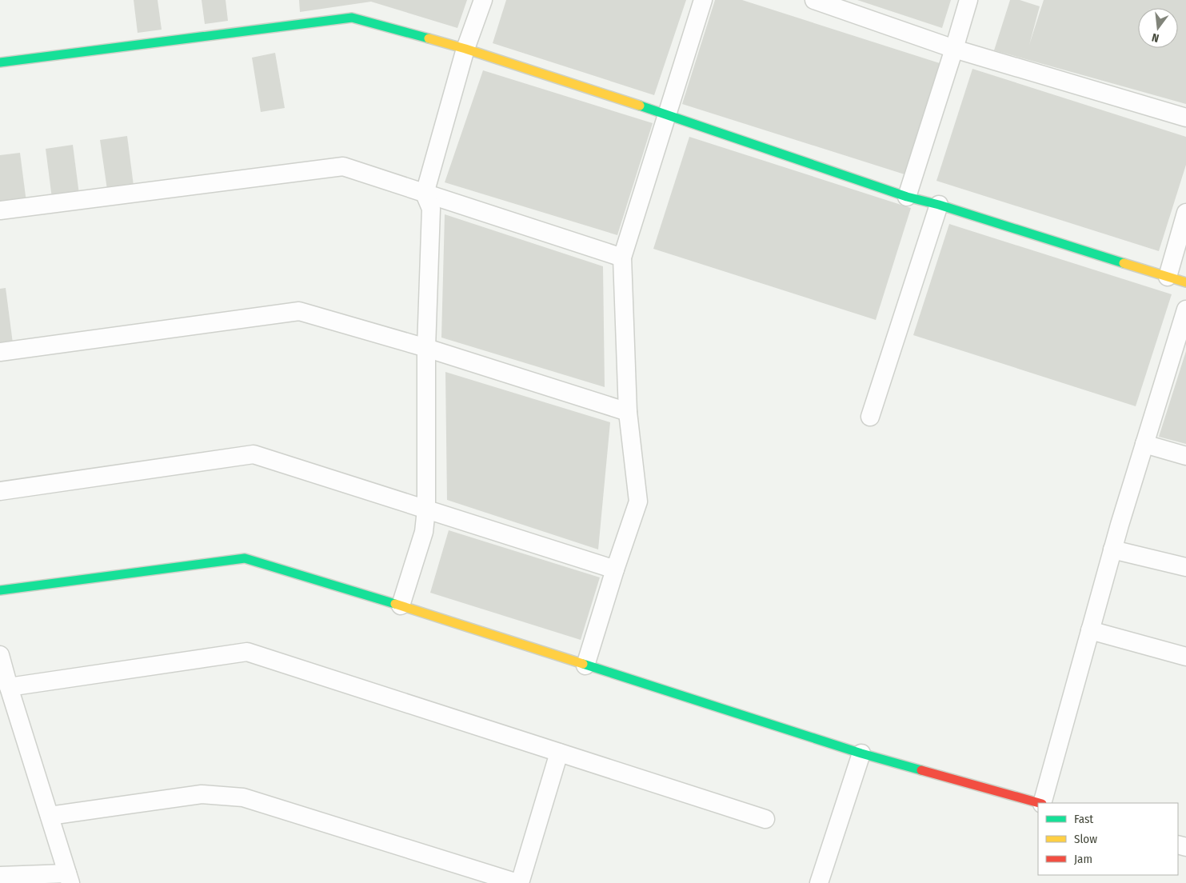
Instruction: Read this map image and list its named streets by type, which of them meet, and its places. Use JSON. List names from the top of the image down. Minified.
{"legend":["Fast","Slow","Jam"],"north":"bottom"}
